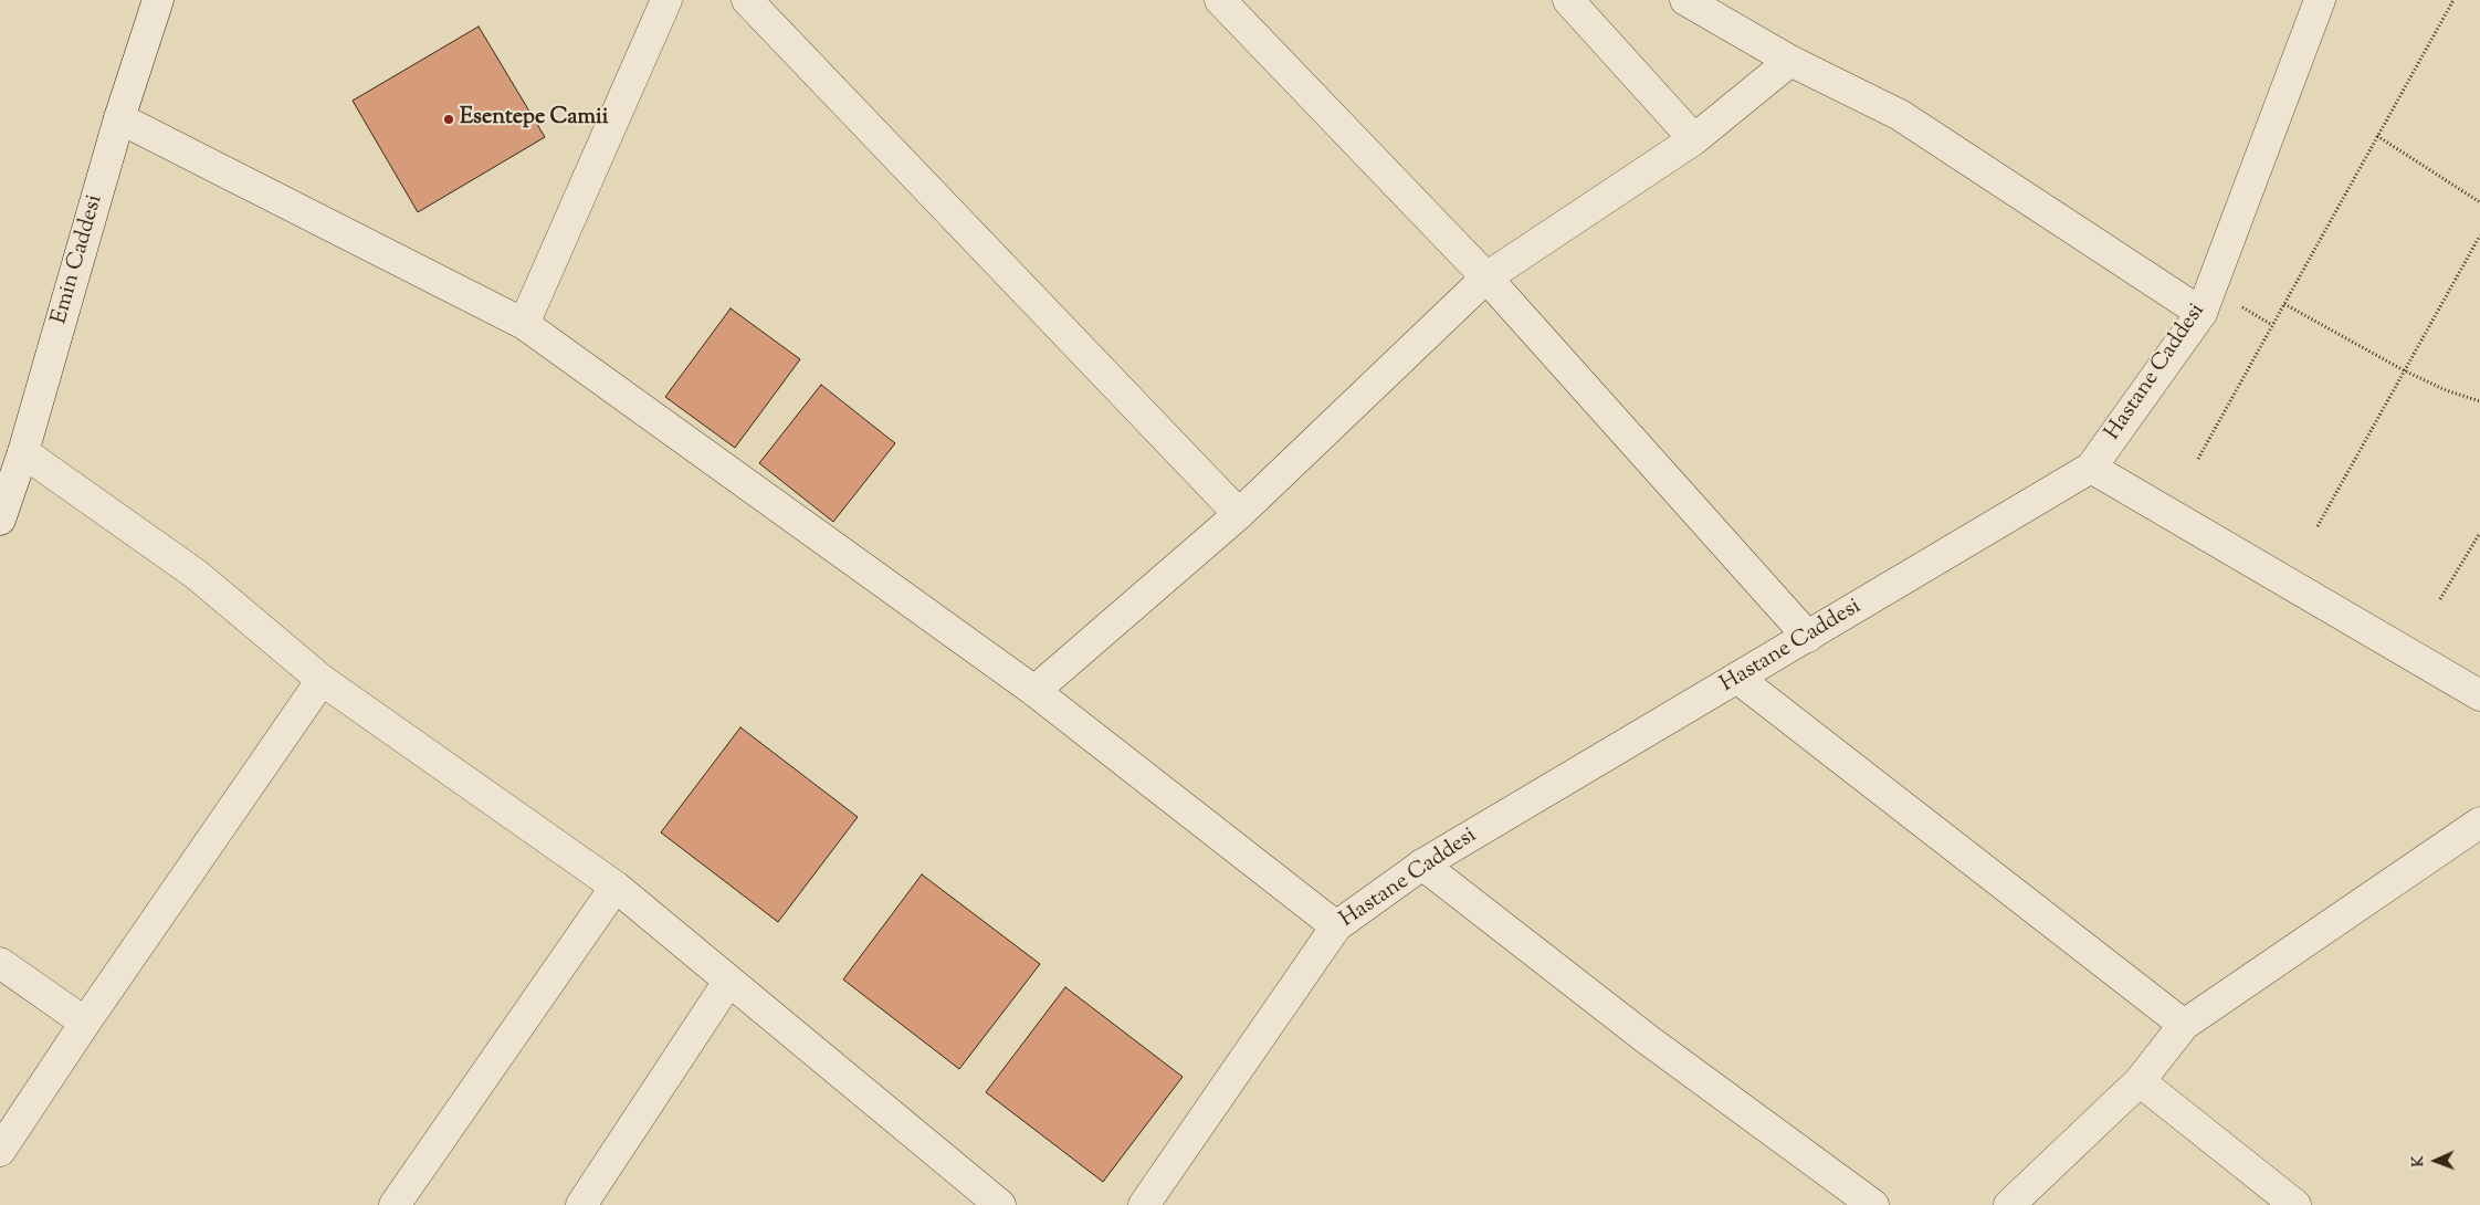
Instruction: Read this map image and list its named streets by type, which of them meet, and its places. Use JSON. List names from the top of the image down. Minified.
{"streets":{"street":["Emin Caddesi","Hastane Caddesi"]},"places":["Esentepe Camii"],"north":"left"}
